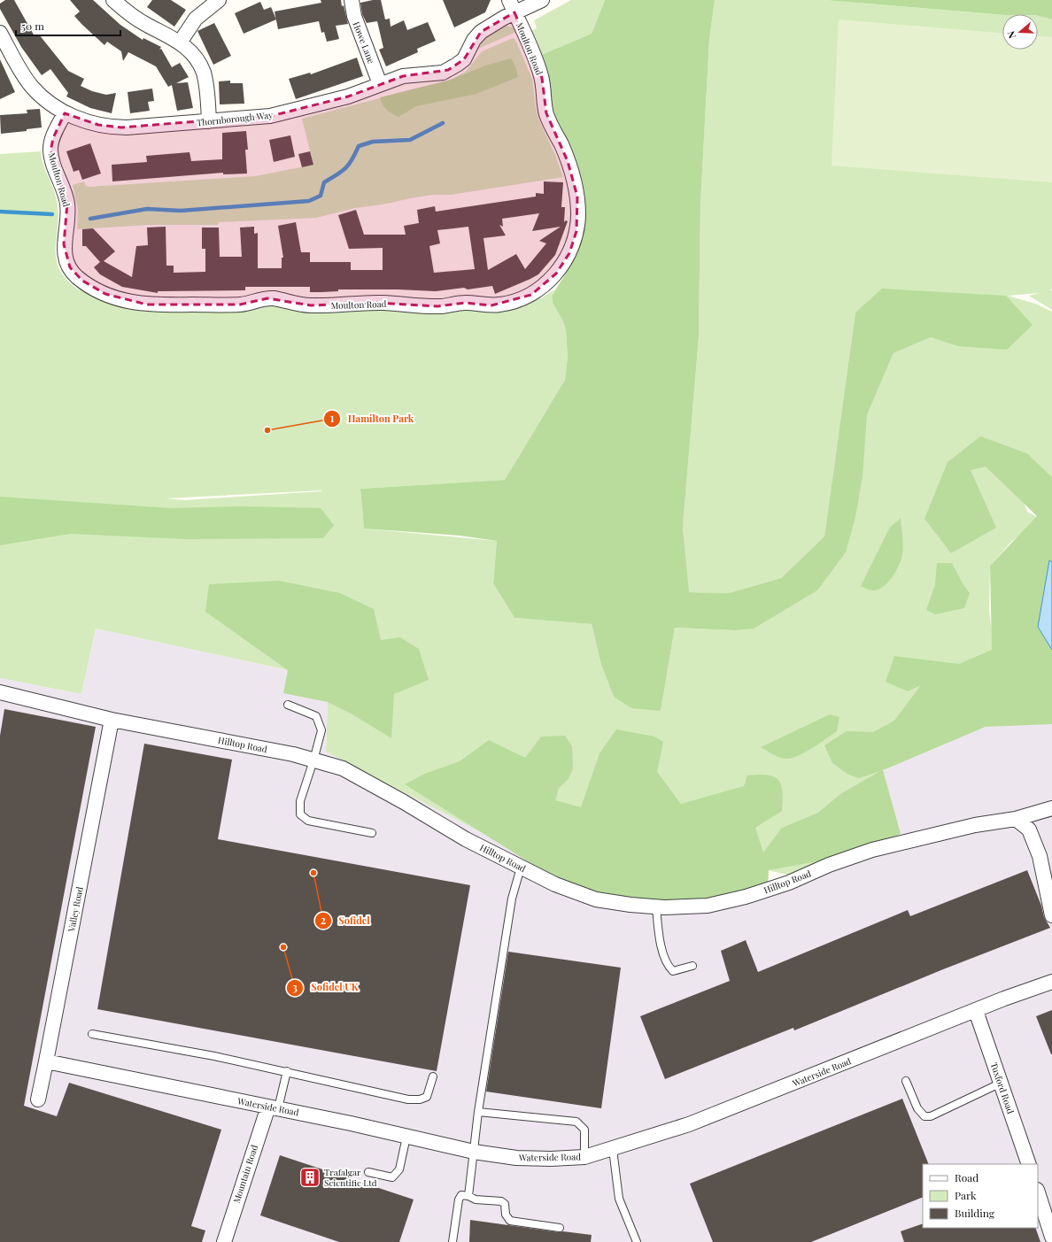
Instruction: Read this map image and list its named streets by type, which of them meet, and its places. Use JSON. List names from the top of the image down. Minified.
{"streets":{"street":["Howe Lane","Moulton Road","Thornborough Way","Hilltop Road","Valley Road","Waterside Road","Tuxford Road","Mountain Road"]},"crossings":[["Howe Lane","Thornborough Way"],["Moulton Road","Thornborough Way"],["Hilltop Road","Valley Road"],["Valley Road","Waterside Road"],["Waterside Road","Tuxford Road"],["Waterside Road","Mountain Road"]],"places":{"other":["Hamilton Park","Sofidel","Sofidel UK"],"building":["Trafalgar Scientific Ltd"]},"legend":["Road","Park","Building"],"scale_bar":"50 m","north":"left"}
